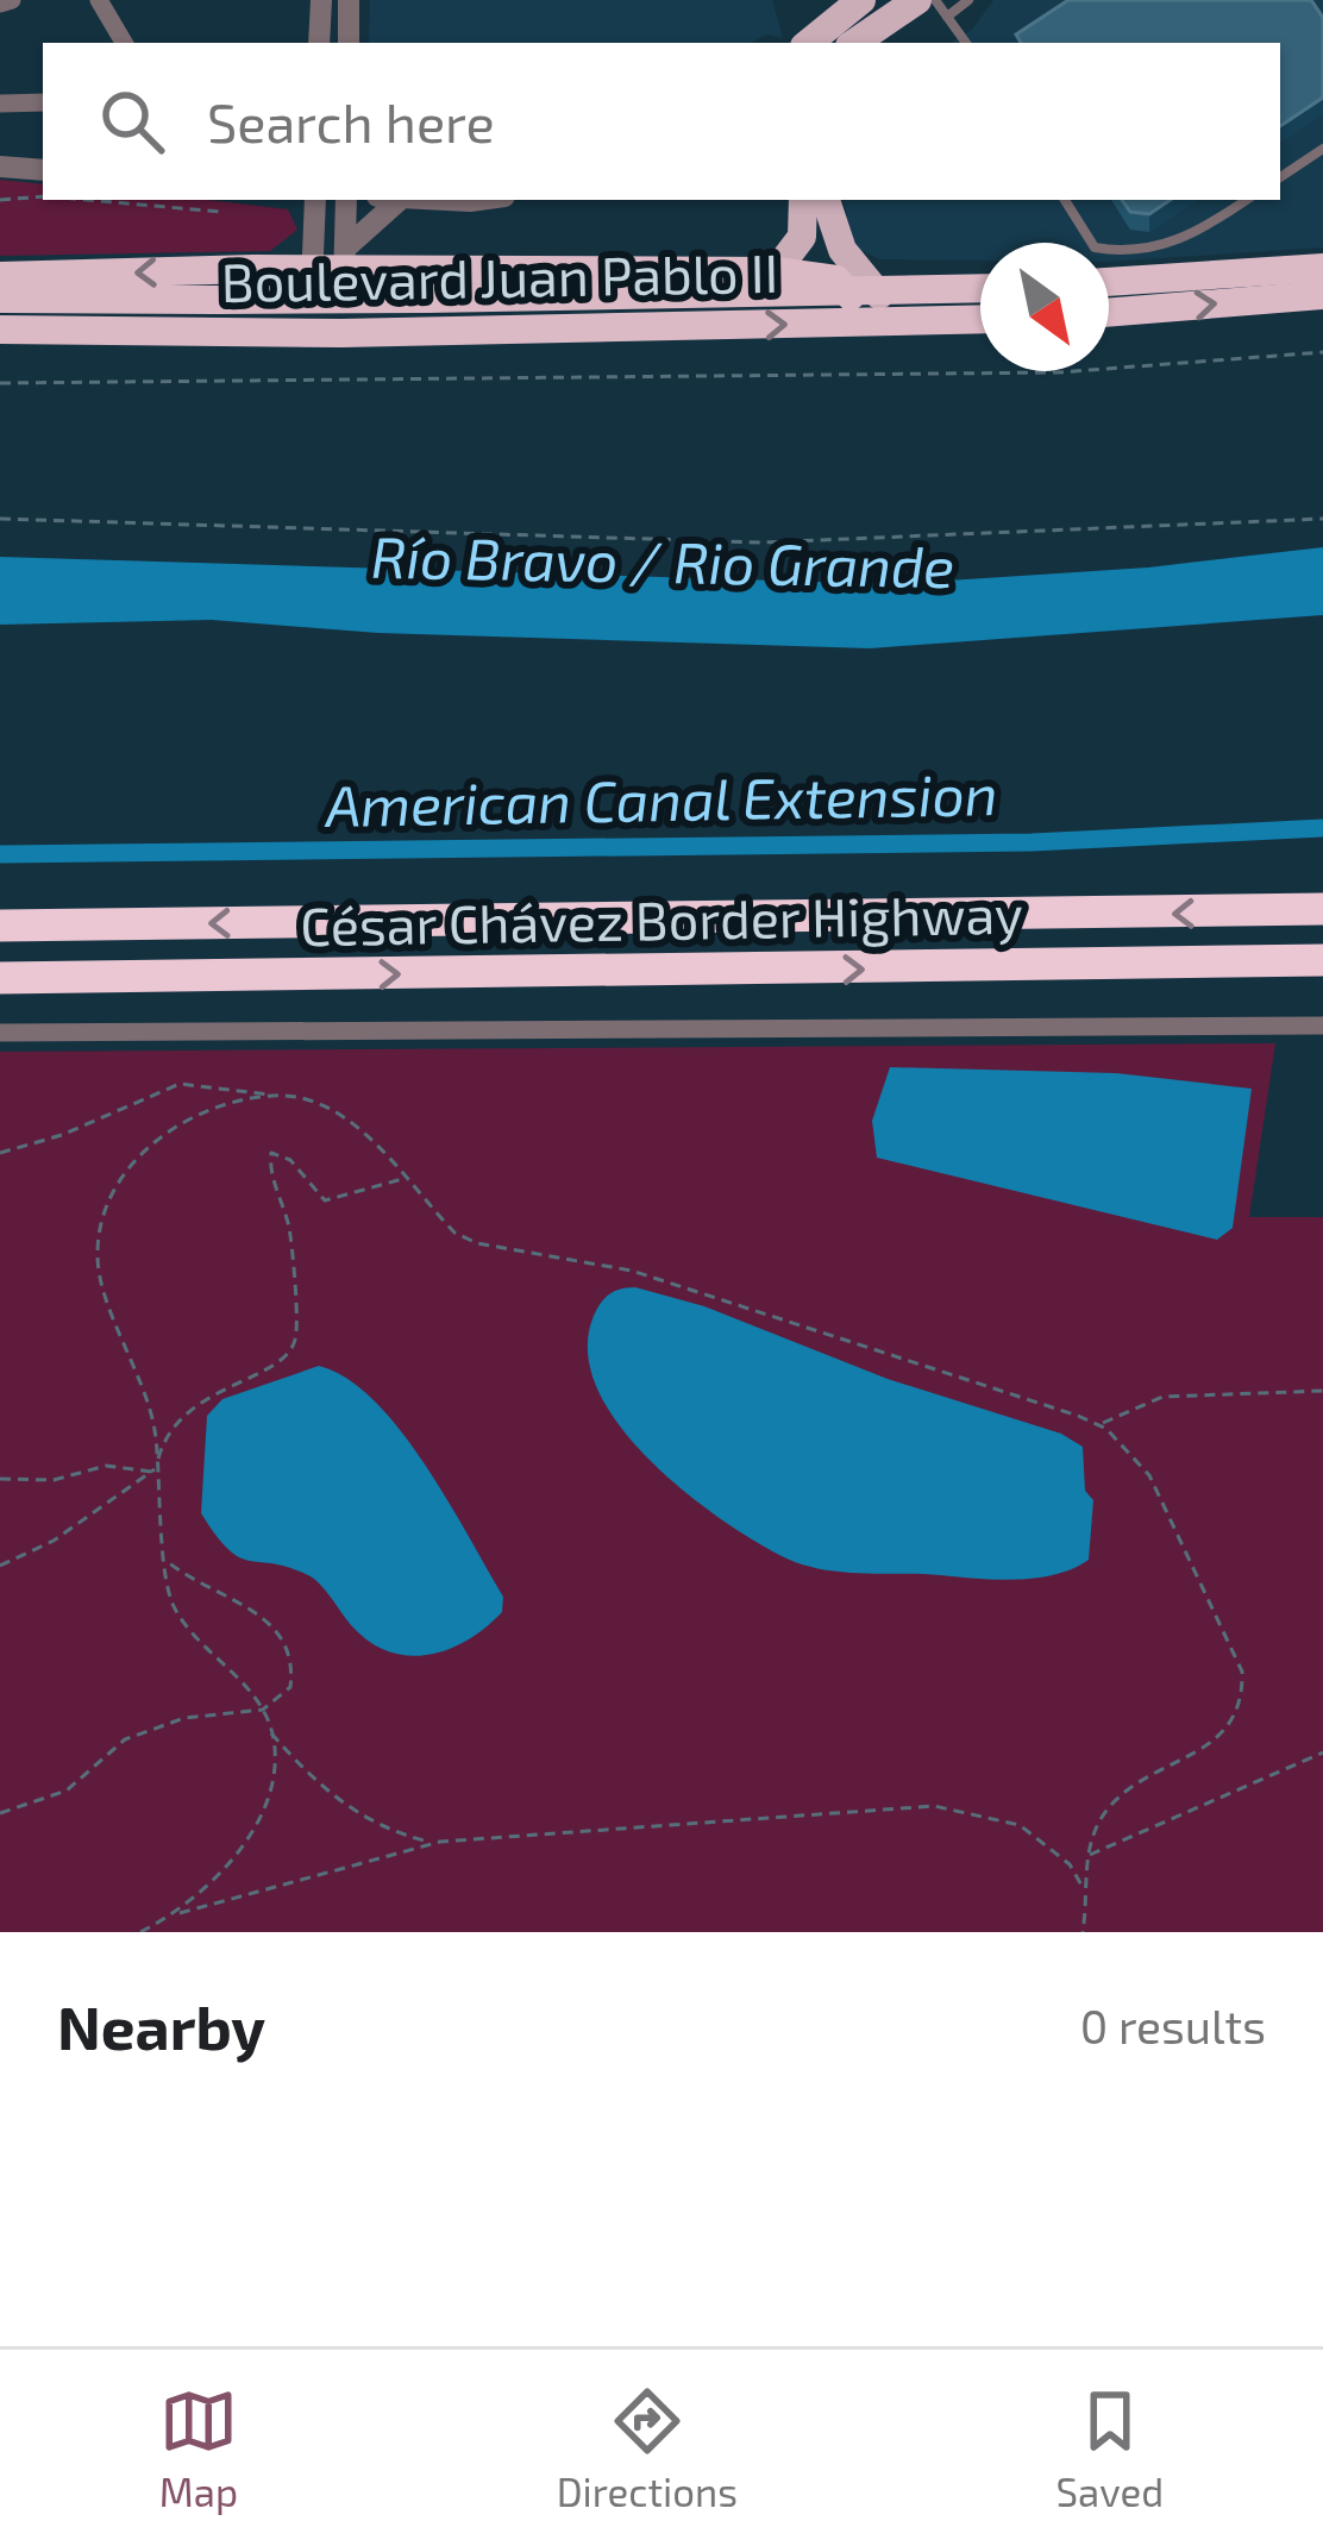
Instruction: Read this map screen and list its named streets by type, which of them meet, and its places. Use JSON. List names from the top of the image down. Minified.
{"streets":{"highway":["Boulevard Juan Pablo II","César Chávez Border Highway"]},"water":["Río Bravo / Rio Grande","American Canal Extension"],"north":"bottom right","page":{"search":"Search here","heading":["Nearby","0 results"],"nav":["Map","Directions","Saved"]}}
